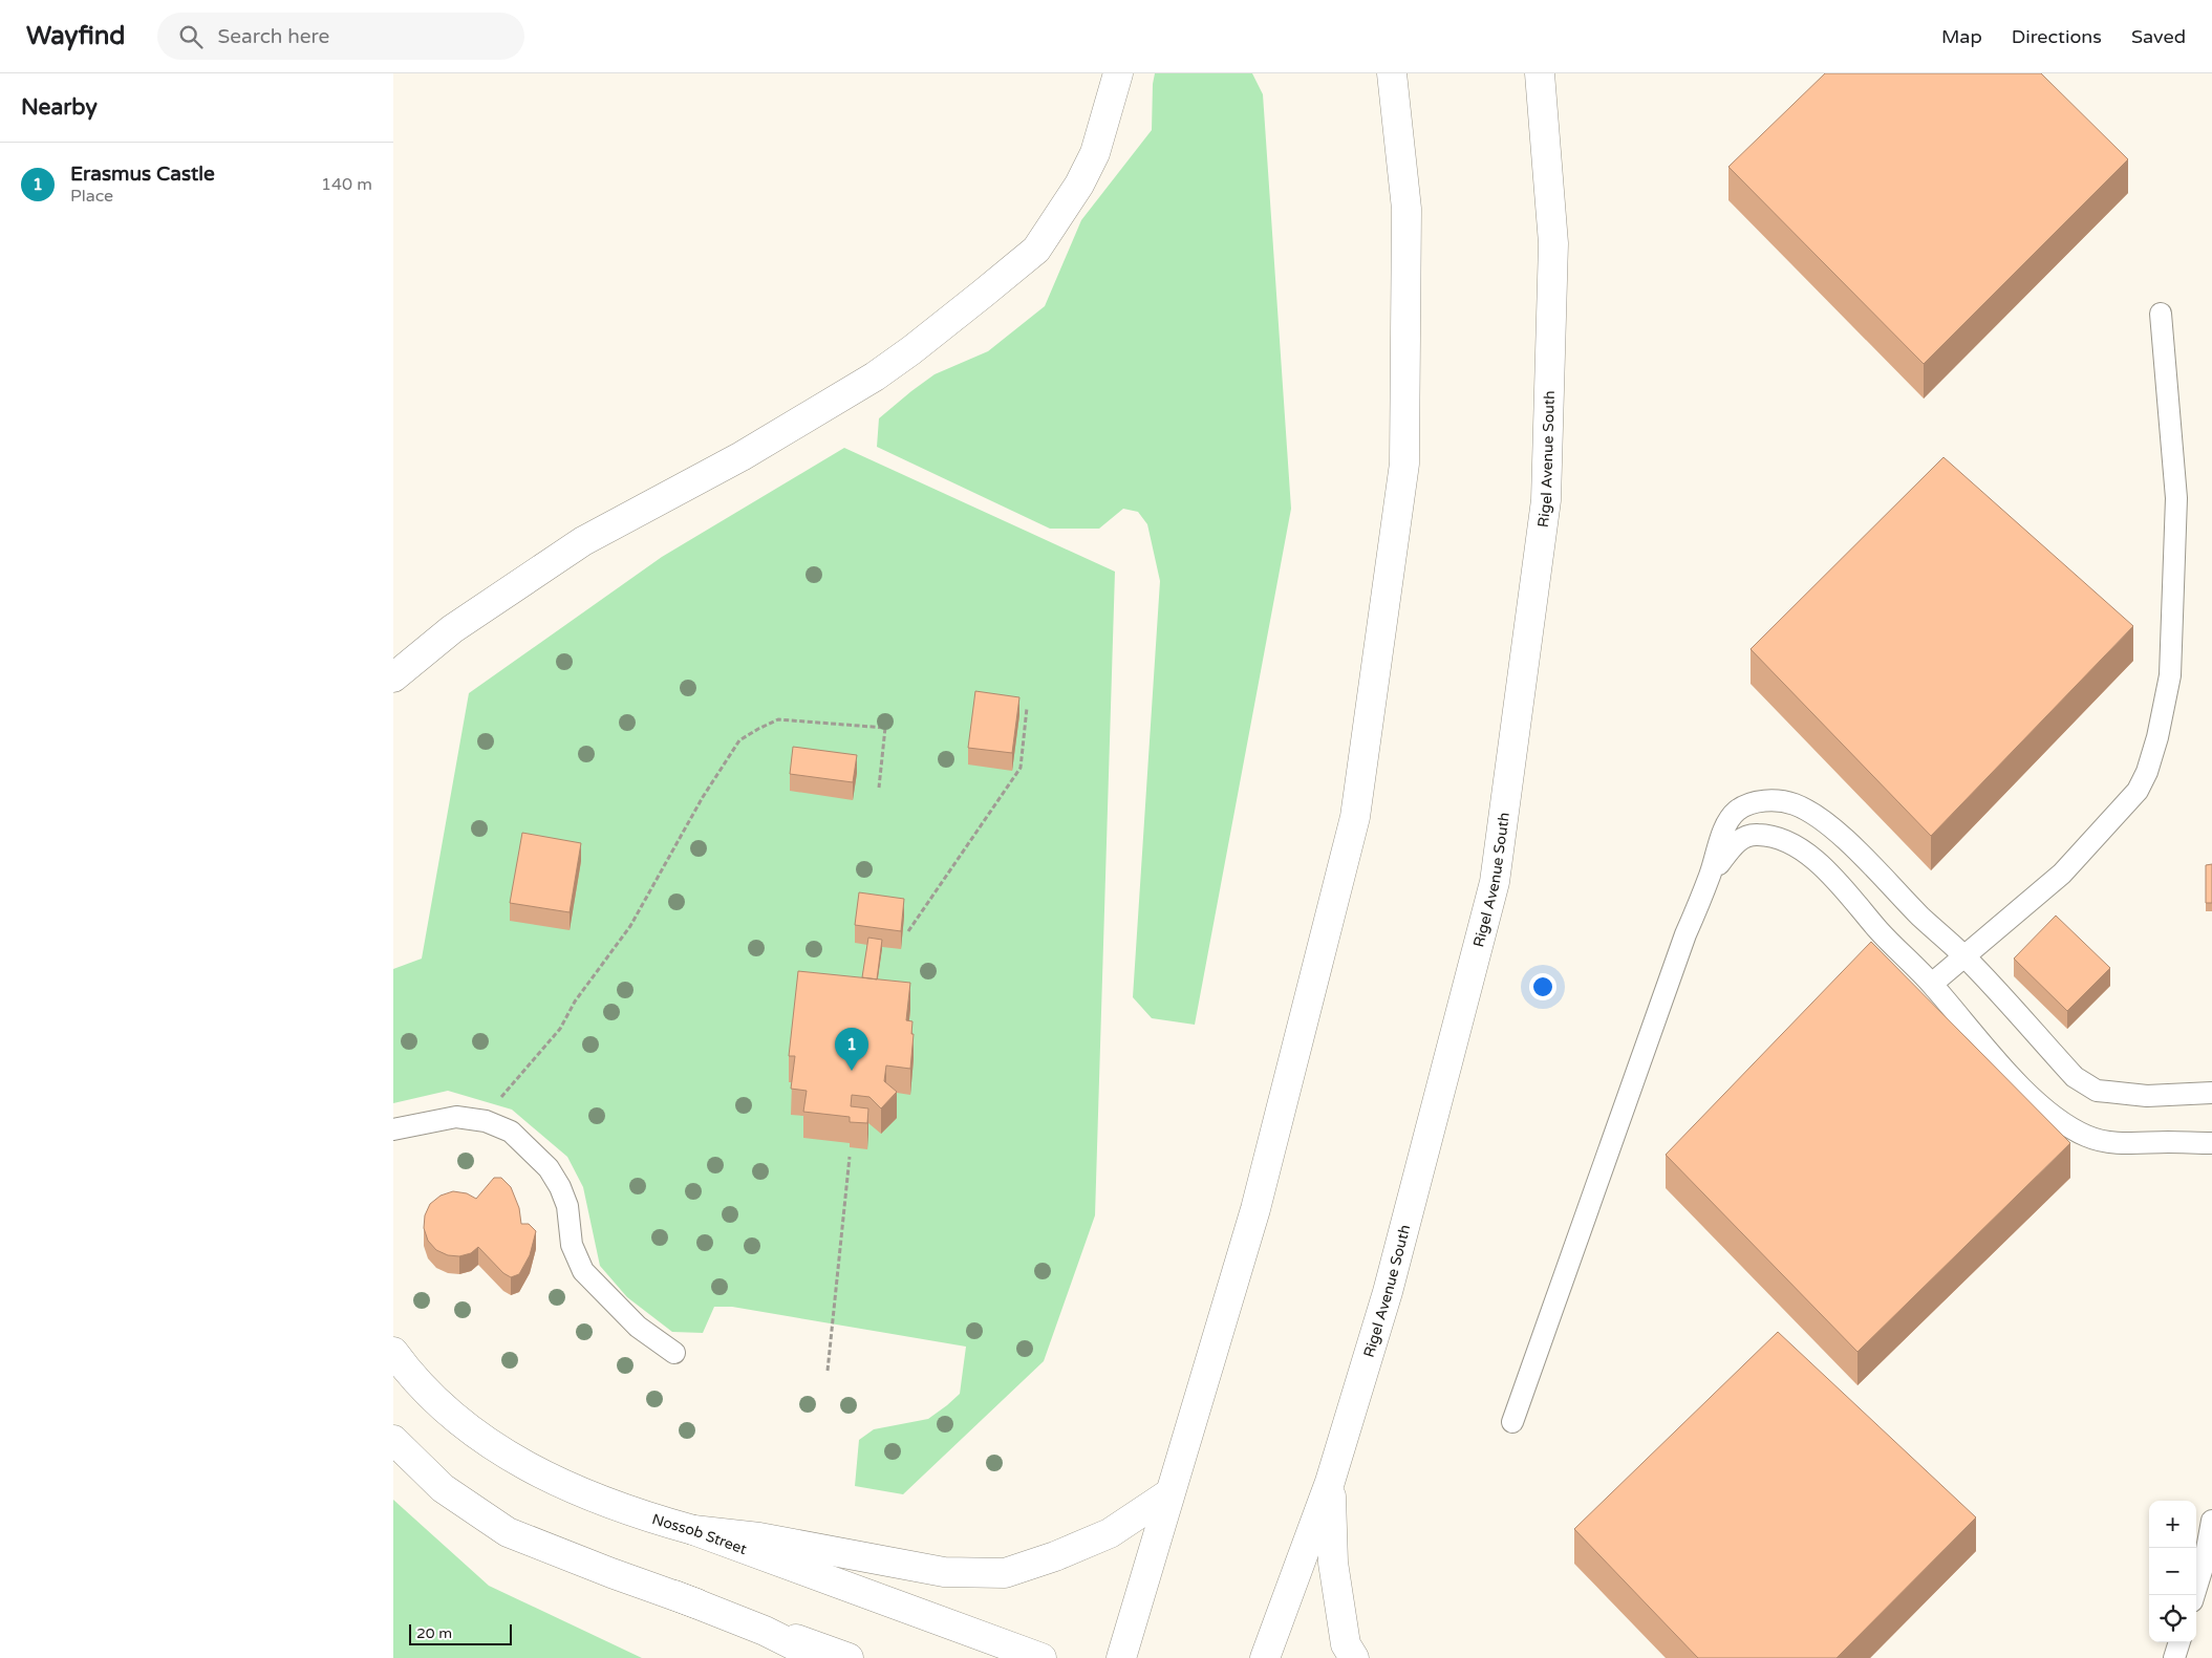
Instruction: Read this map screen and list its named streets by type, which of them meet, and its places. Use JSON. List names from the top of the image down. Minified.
{"streets":{"main road":["Rigel Avenue South","Nossob Street"]},"scale_bar":"20 m","page":{"header":"Wayfind","search":"Search here","nav":["Map","Directions","Saved"],"heading":"Nearby","list":[{"mark":"1","name":"Erasmus Castle","note":"Place","value":"140 m"}],"pins":"1","map_buttons":["+","−"],"scale":"20 m"}}
